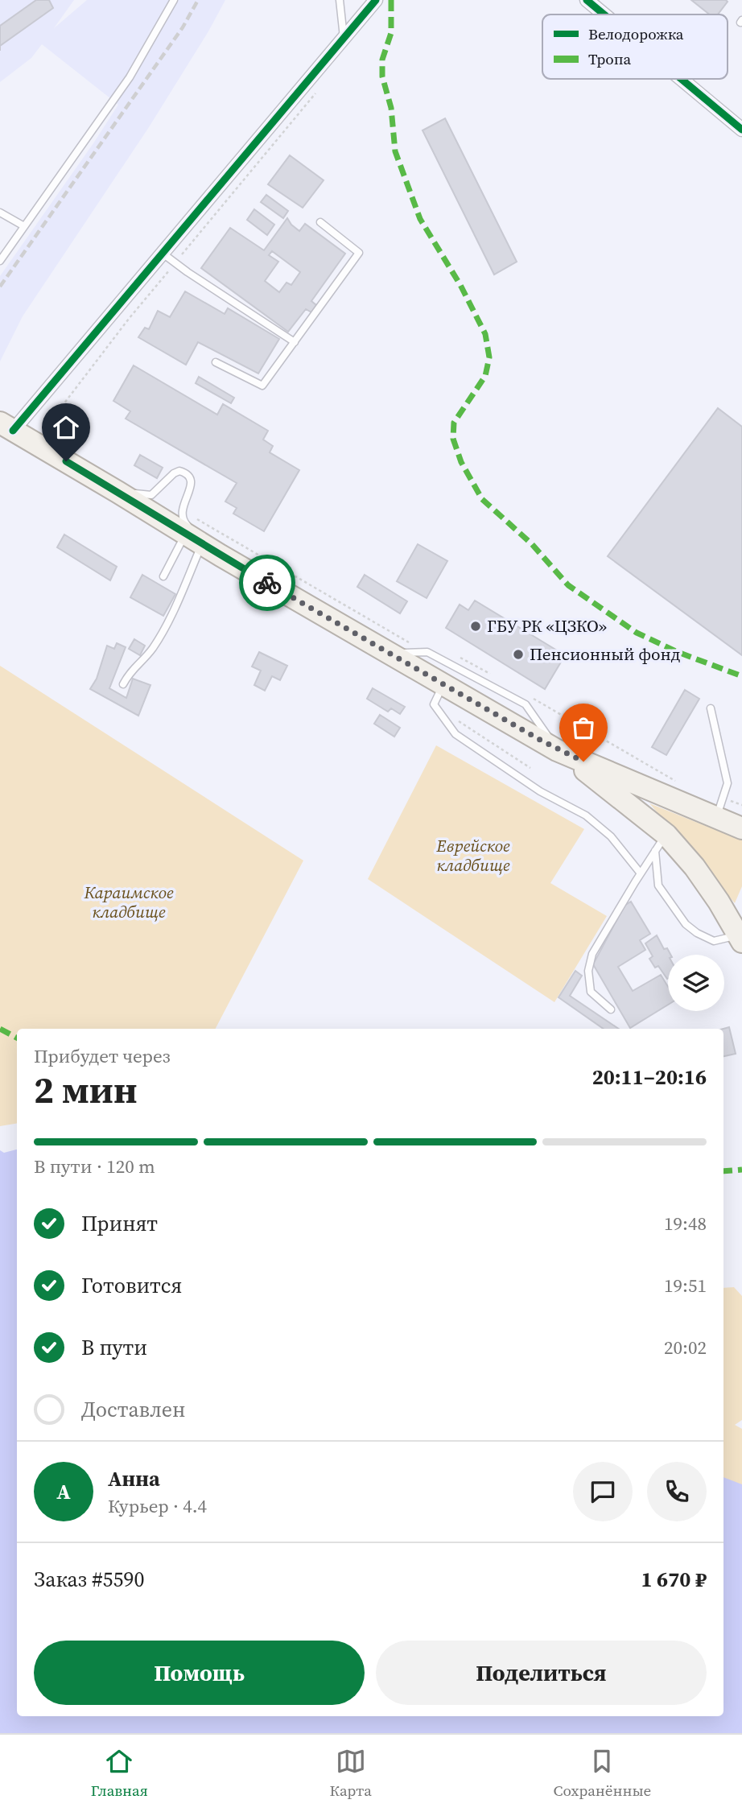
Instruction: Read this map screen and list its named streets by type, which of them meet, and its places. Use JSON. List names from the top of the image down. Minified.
{"parks":["Еврейское кладбище","Караимское кладбище"],"places":["ГБУ РК «ЦЗКО»","Пенсионный фонд"],"legend":["Велодорожка","Тропа"],"page":{"heading":["2 мин","Прибудет через","20:11–20:16"],"panel":["Анна","Курьер · 4.4","Заказ #5590","1 670 ₽"],"bar":"В пути · 120 m","list":[["Принят","19:48"],["Готовится","19:51"],["В пути","20:02"],"Доставлен"],"round":"А","buttons":["Помощь","Поделиться"],"tabs":["Главная","Карта","Сохранённые"]}}
